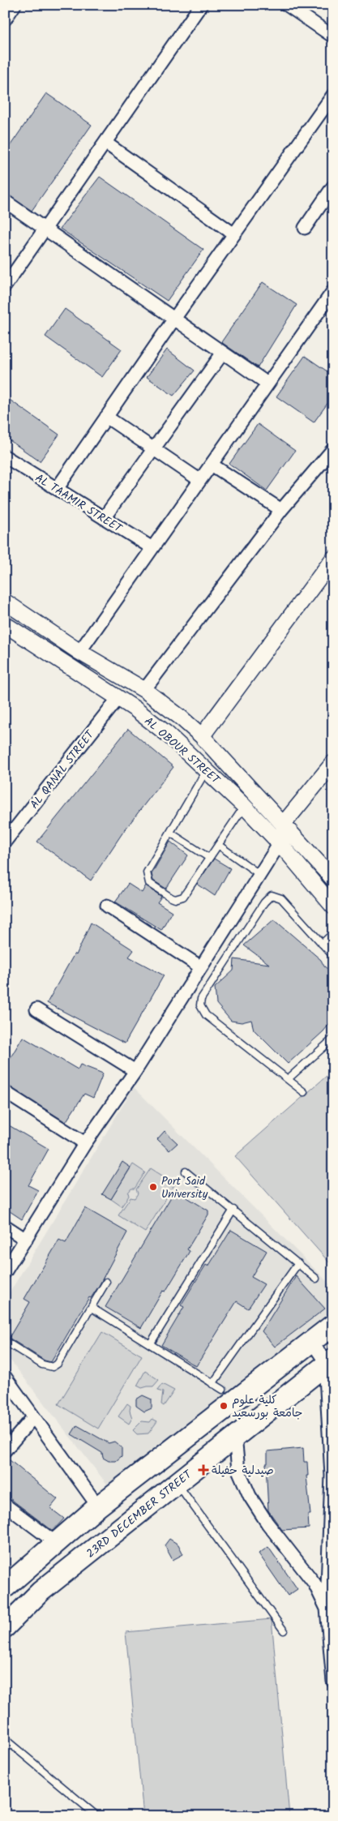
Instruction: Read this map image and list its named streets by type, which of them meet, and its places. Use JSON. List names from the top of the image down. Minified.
{"streets":{"main road":["23RD DECEMBER STREET"],"street":["AL TAAMIR STREET","AL OBOUR STREET","AL QANAL STREET"]},"crossings":[["AL OBOUR STREET","AL QANAL STREET"]],"places":{"other":["Port Said University","كلية علوم جامعة بورسعيد"],"health":["صيدلية حفيلة"]}}
